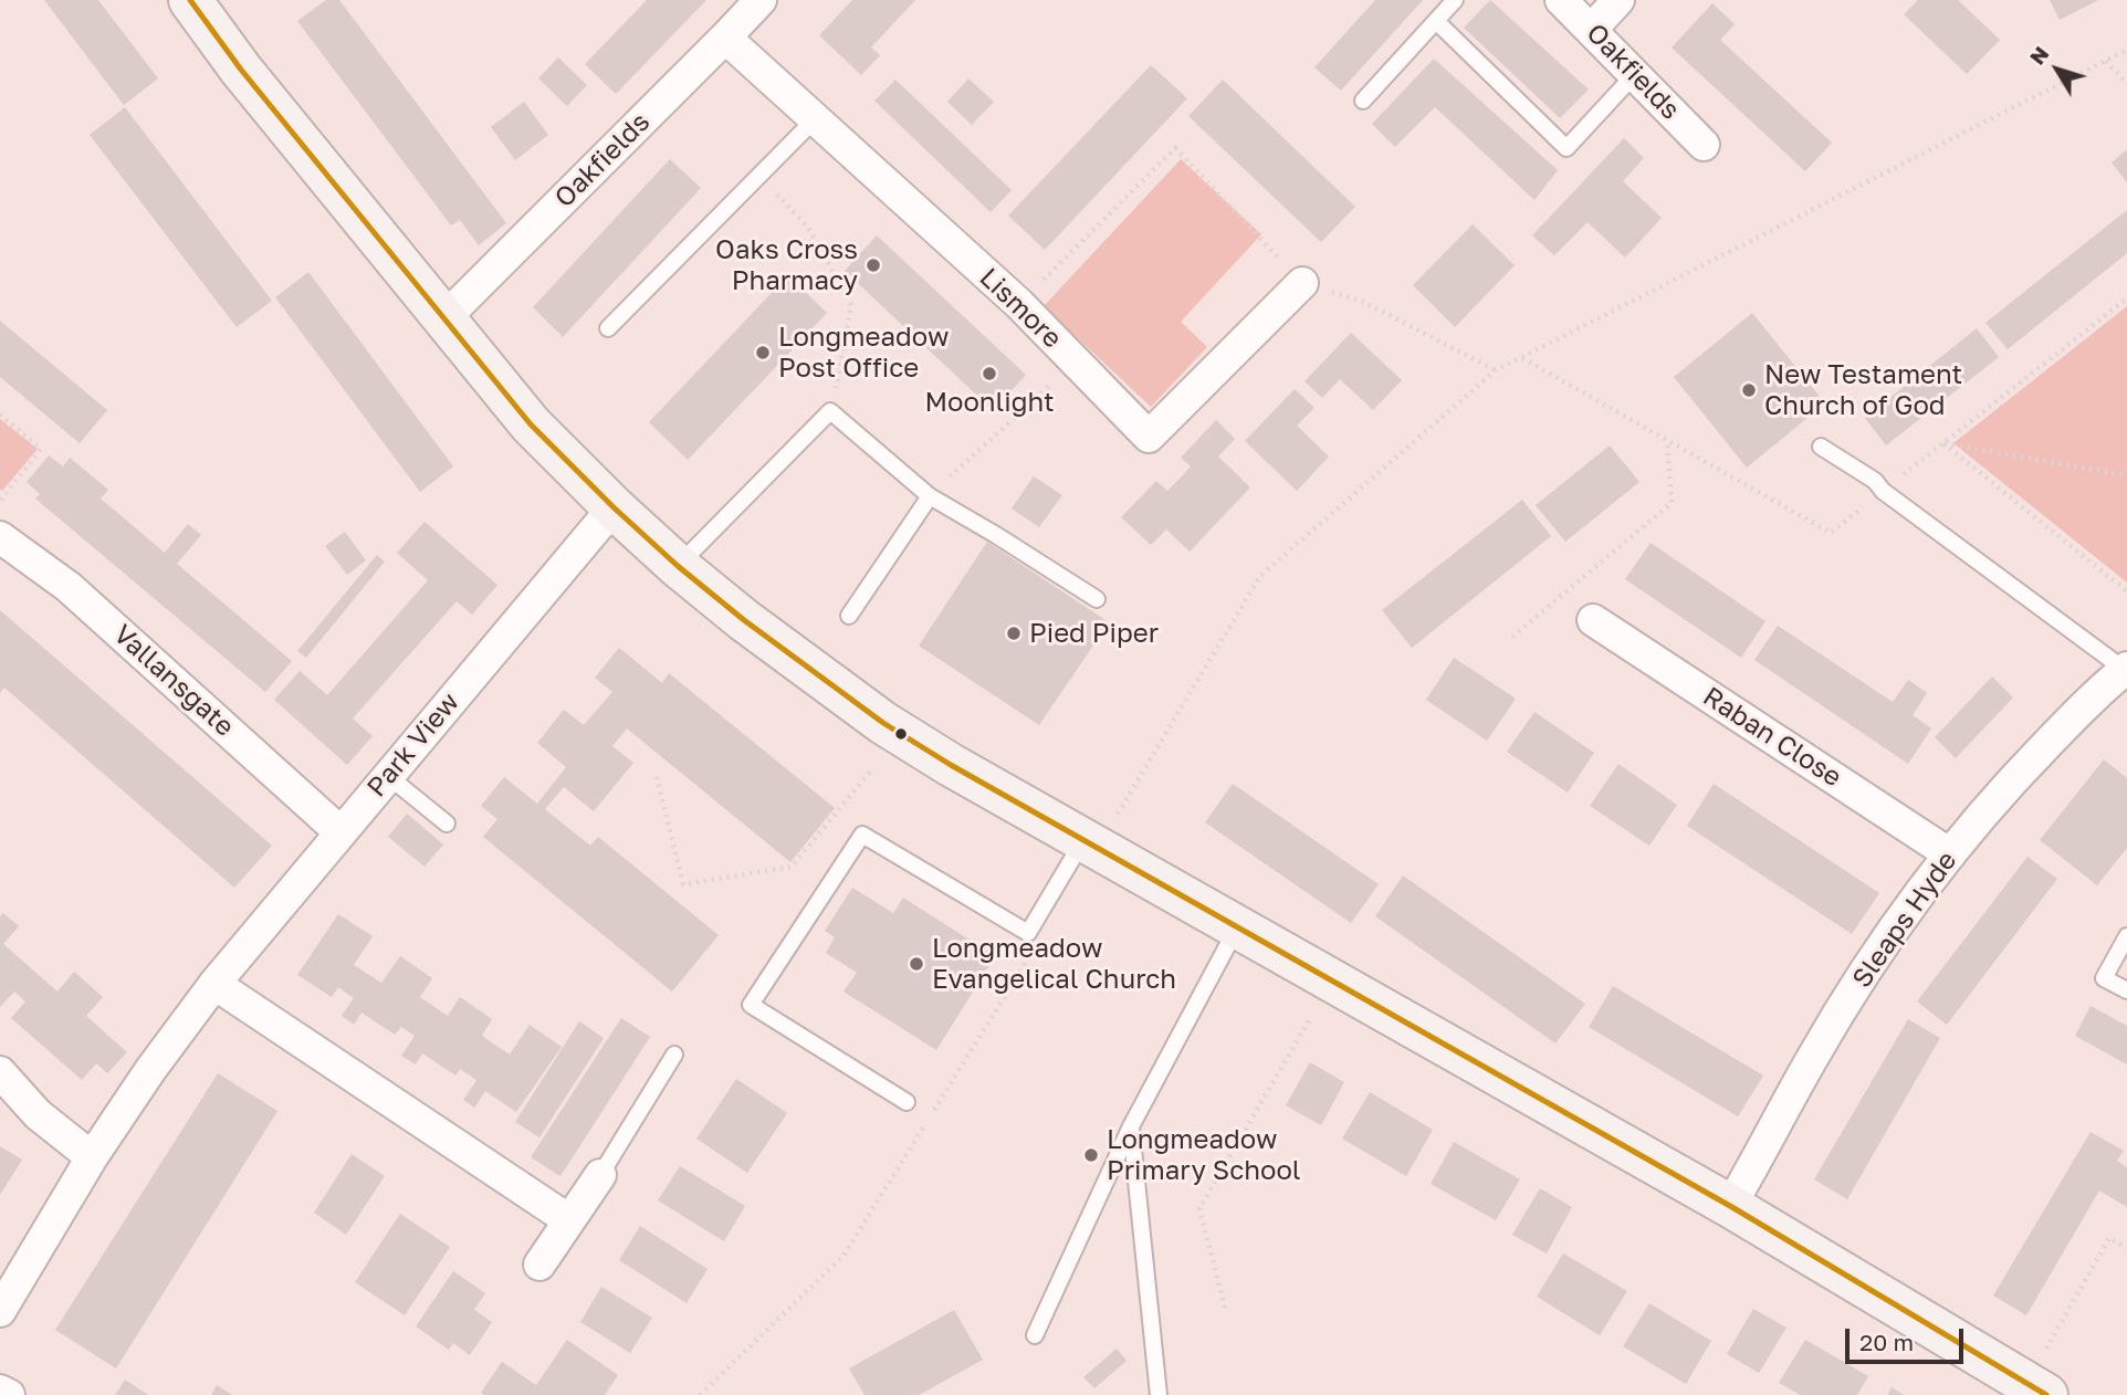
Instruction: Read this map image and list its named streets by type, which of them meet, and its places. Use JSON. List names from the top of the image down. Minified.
{"streets":{"street":["Oakfields","Lismore","Vallansgate","Raban Close","Park View","Sleaps Hyde"]},"crossings":[["Oakfields","Lismore"],["Vallansgate","Park View"],["Raban Close","Sleaps Hyde"]],"places":["Oaks Cross Pharmacy","Longmeadow Post Office","Moonlight","New Testament Church of God","Pied Piper","Longmeadow Evangelical Church","Longmeadow Primary School"],"scale_bar":"20 m","north":"top left"}
